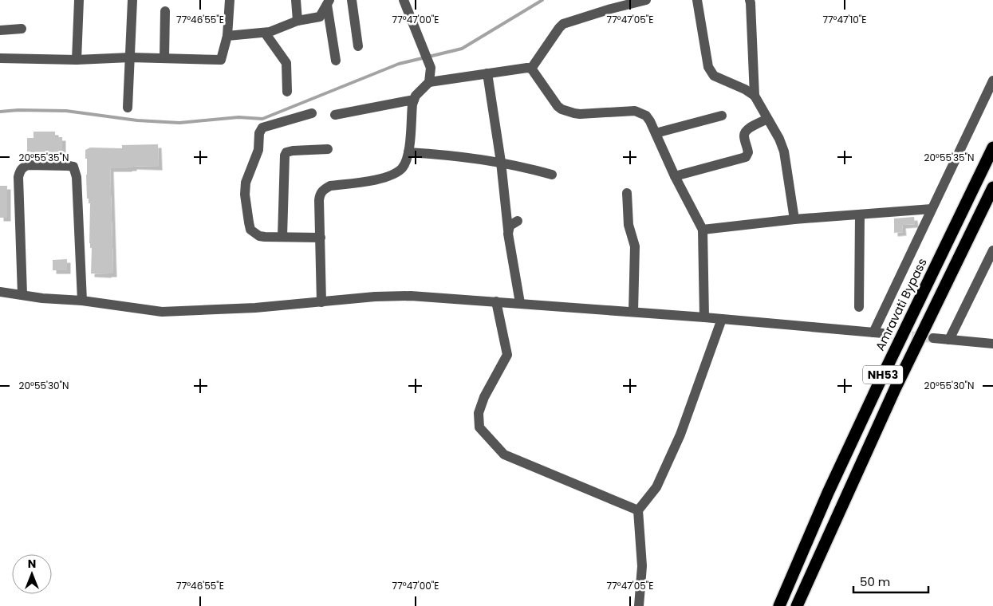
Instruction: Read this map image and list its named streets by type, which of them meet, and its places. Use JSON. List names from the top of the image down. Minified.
{"streets":{"highway":["Amravati Bypass","NH53"]},"scale_bar":"50 m","north":"top","coordinates":["77°46'55\"E","77°47'00\"E","77°47'05\"E","77°47'10\"E","20°55'35\"N","20°55'30\"N"]}
